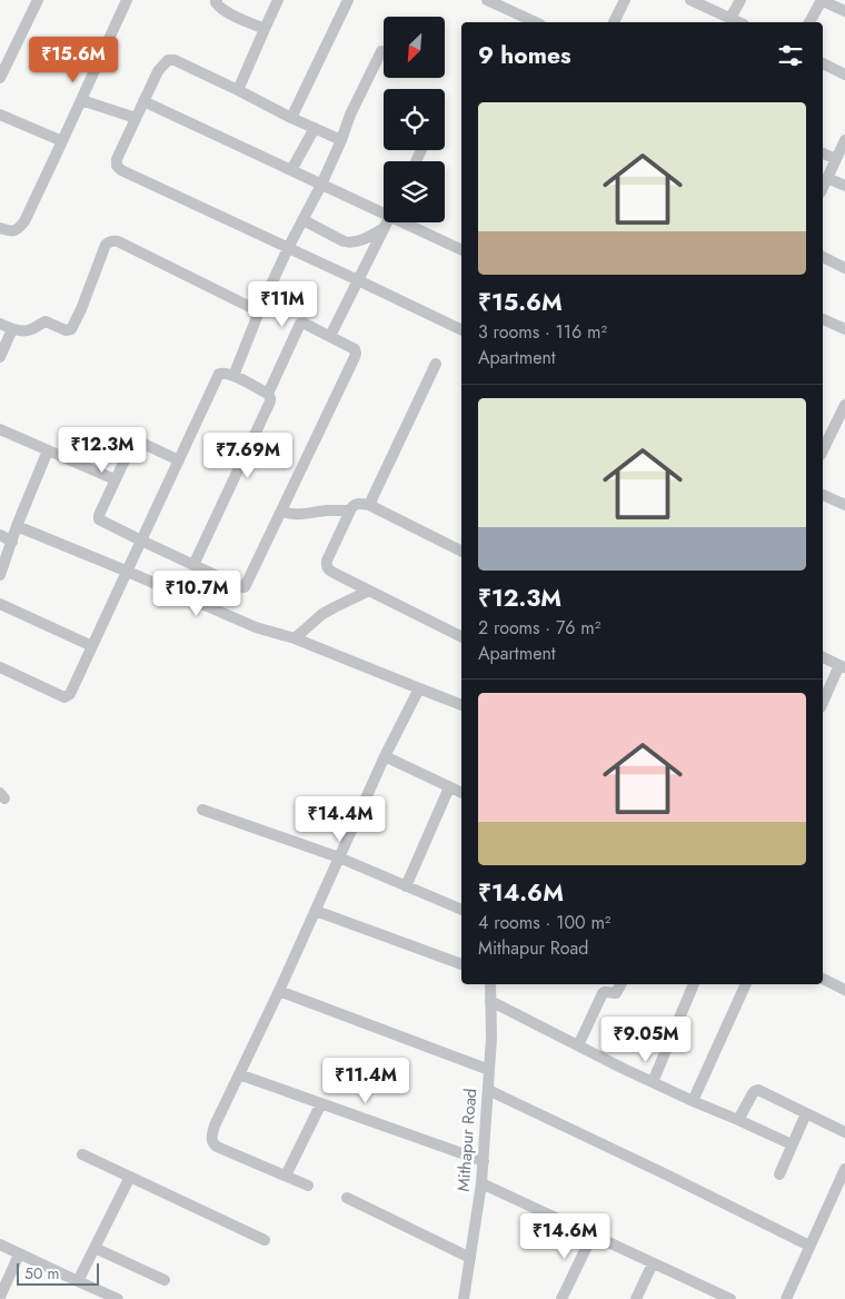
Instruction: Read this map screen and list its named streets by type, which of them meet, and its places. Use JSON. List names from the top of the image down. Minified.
{"streets":{"street":["Mithapur Road"]},"scale_bar":"50 m","north":"bottom left","page":{"heading":"9 homes","price":["₹15.6M","₹11M","₹12.3M","₹7.69M","₹10.7M","₹14.4M","₹9.05M","₹11.4M","₹14.6M"],"list":[{"name":"₹15.6M","note":"3 rooms · 116 m² · Apartment"},{"name":"₹12.3M","note":"2 rooms · 76 m² · Apartment"},{"name":"₹14.6M","note":"4 rooms · 100 m² · Mithapur Road"}],"scale":"50 m"}}
